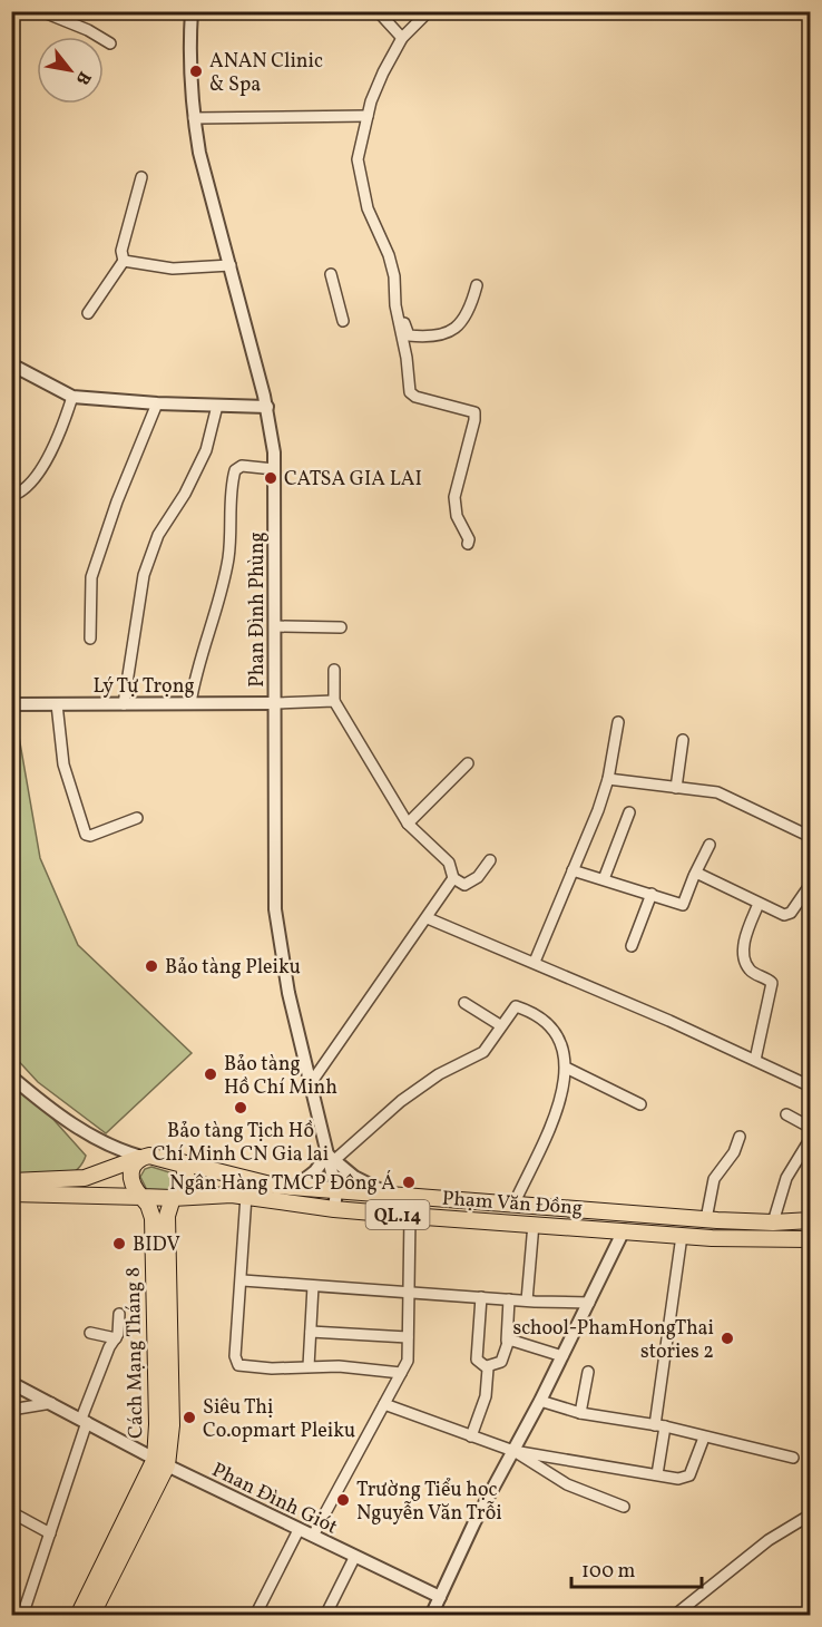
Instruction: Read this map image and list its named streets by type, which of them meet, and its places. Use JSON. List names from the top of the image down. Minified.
{"streets":{"main road":["Phạm Văn Đồng","QL.14","Cách Mạng Tháng 8"],"street":["Phan Đình Phùng","Lý Tự Trọng","Phan Đình Giót"]},"crossings":[["Phan Đình Phùng","Lý Tự Trọng"],["Phan Đình Phùng","Phạm Văn Đồng"],["Phạm Văn Đồng","Cách Mạng Tháng 8"],["Cách Mạng Tháng 8","Phan Đình Giót"]],"places":["ANAN Clinic & Spa","CATSA GIA LAI","Bảo tàng Pleiku","Bảo tàng Hồ Chí Minh","Bảo tàng Tịch Hồ Chí Minh CN Gia lai","Ngân Hàng TMCP Đông Á","BIDV","school-PhamHongThai stories 2","Siêu Thị Co.opmart Pleiku","Trường Tiểu học Nguyễn Văn Trỗi"],"scale_bar":"100 m","north":"bottom right"}
